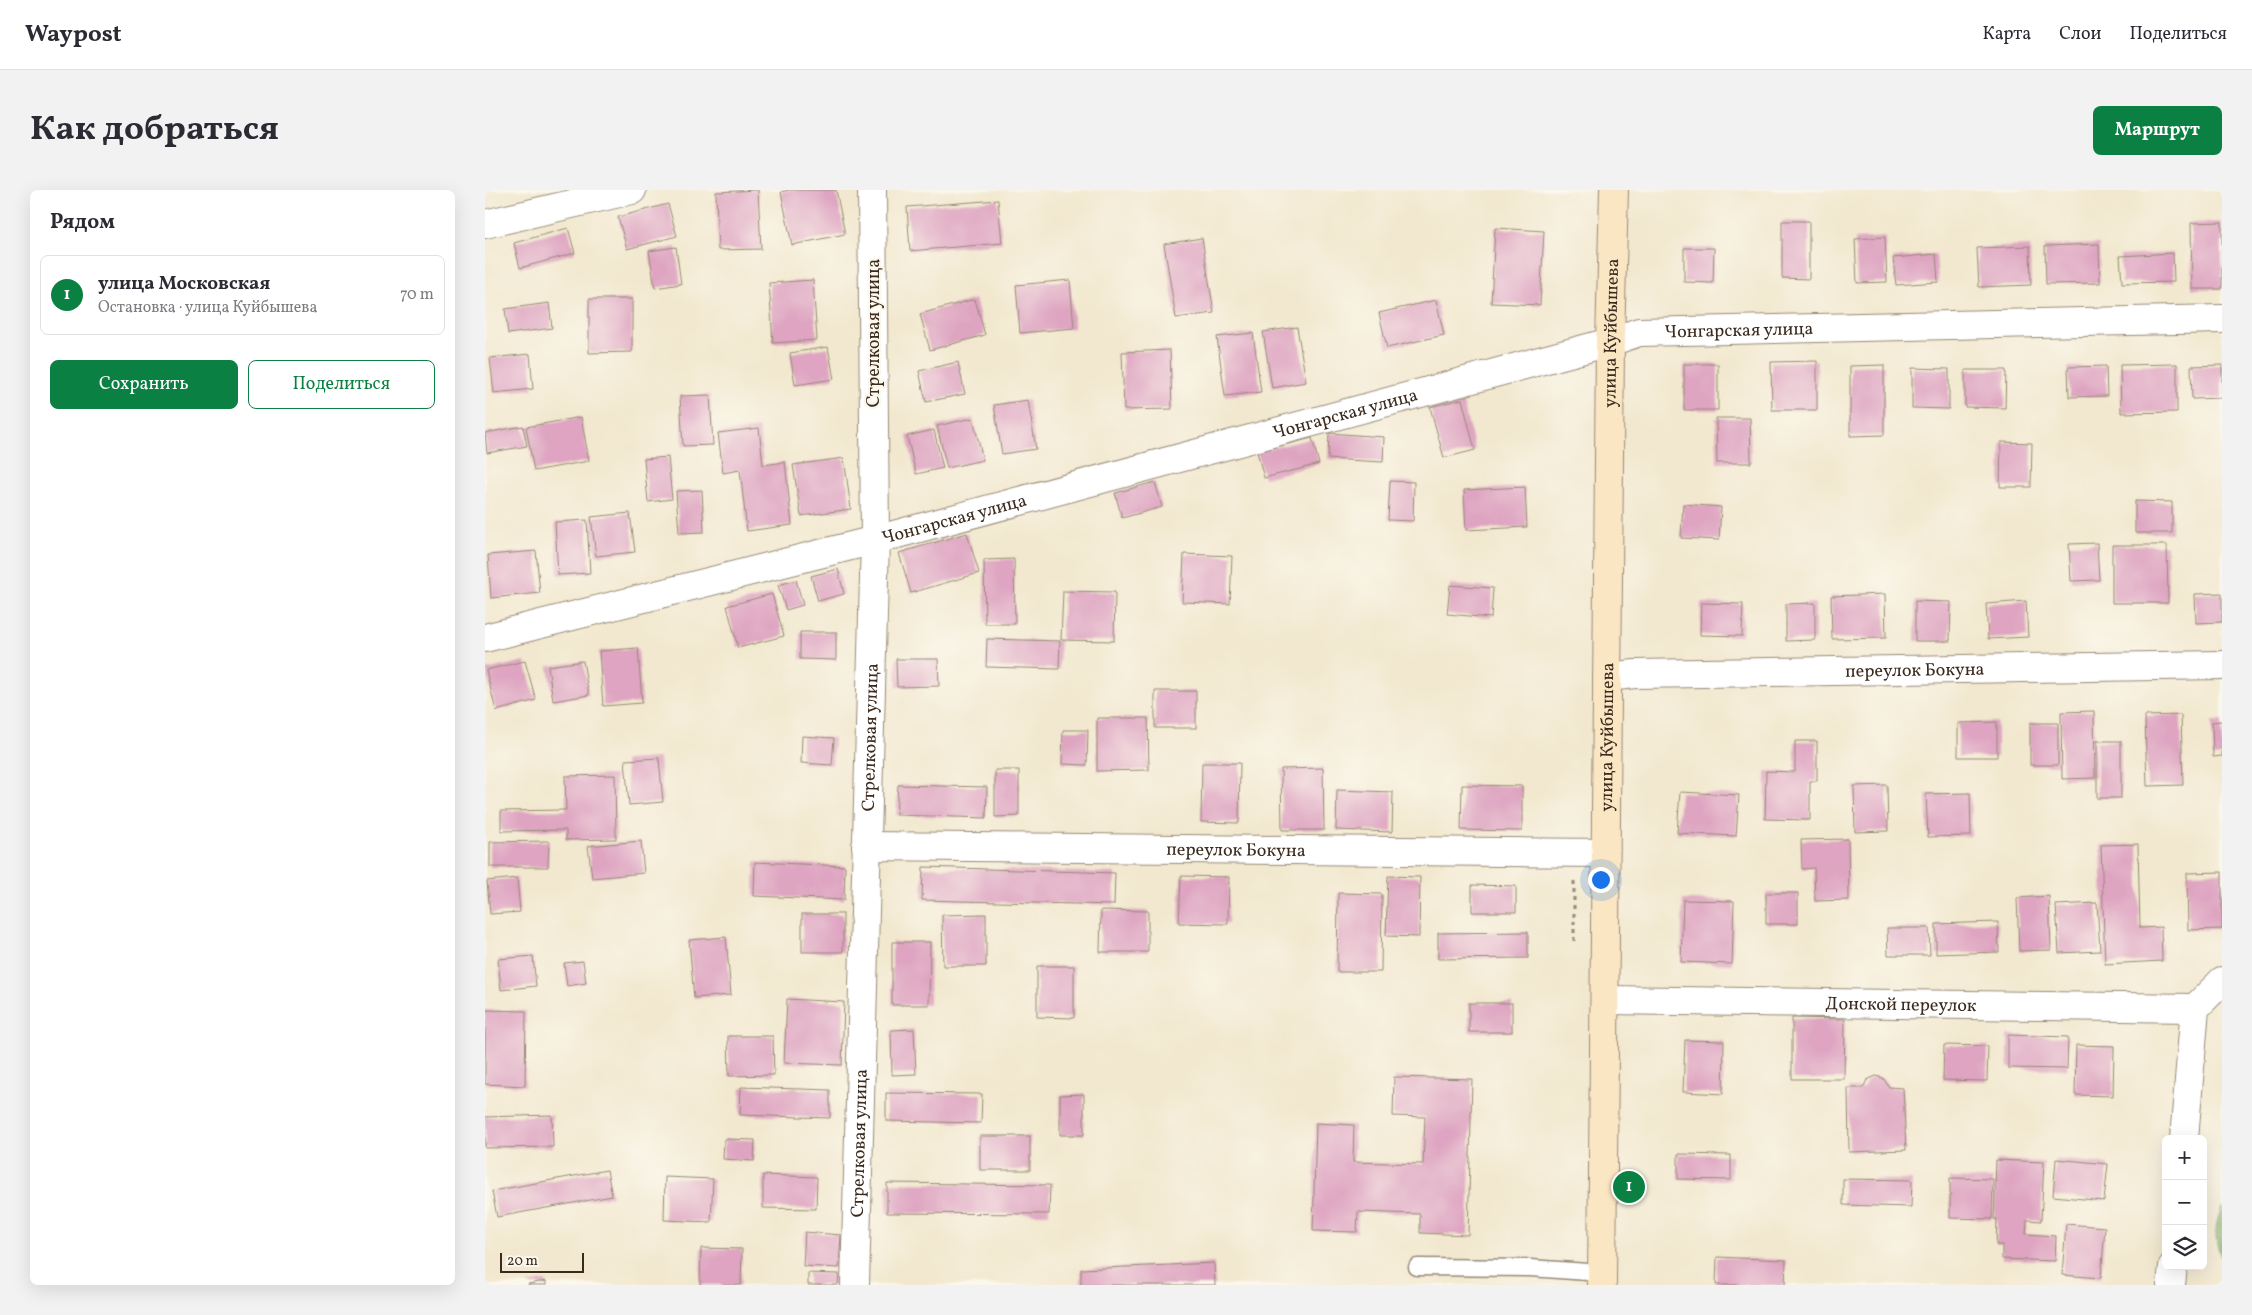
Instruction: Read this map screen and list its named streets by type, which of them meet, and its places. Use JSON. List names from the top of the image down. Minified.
{"streets":{"main road":["улица Куйбышева"],"street":["Чонгарская улица","Стрелковая улица","переулок Бокуна","Донской переулок"]},"crossings":[["Чонгарская улица","Стрелковая улица"],["Чонгарская улица","улица Куйбышева"],["Стрелковая улица","переулок Бокуна"],["улица Куйбышева","переулок Бокуна"],["улица Куйбышева","Донской переулок"]],"scale_bar":"20 m","page":{"header":"Waypost","nav":["Карта","Слои","Поделиться"],"title":"Как добраться","buttons":["Маршрут",["Сохранить","Поделиться"]],"heading":"Рядом","list":[{"mark":"1","name":"улица Московская","note":"Остановка · улица Куйбышева","value":"70 m"}],"map_buttons":["+","−"],"pins":"1","scale":"20 m"}}
